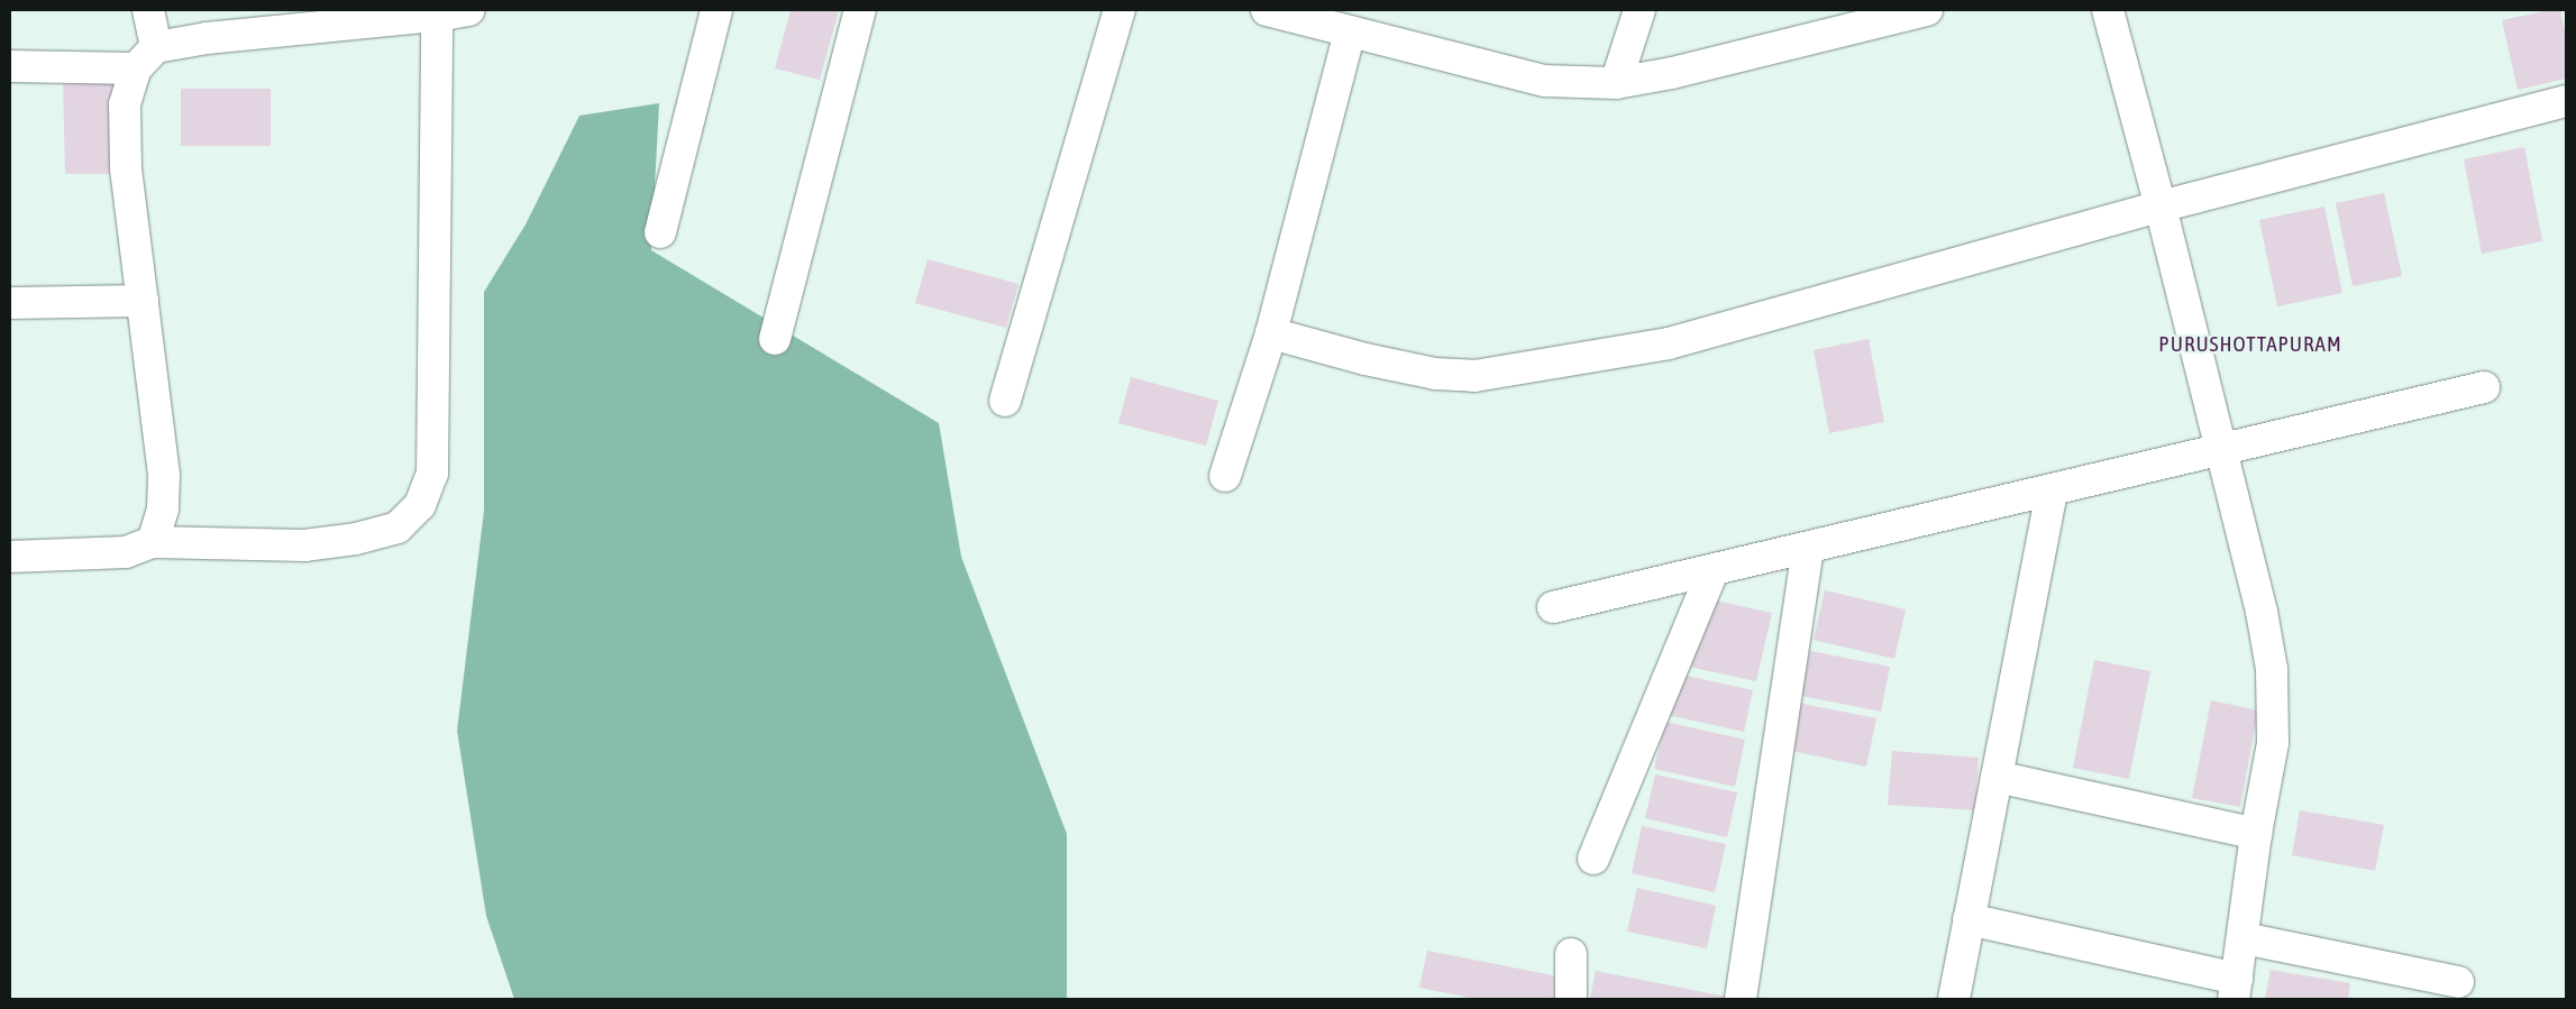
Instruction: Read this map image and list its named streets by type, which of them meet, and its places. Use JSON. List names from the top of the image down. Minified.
{"districts":["PURUSHOTTAPURAM"]}
